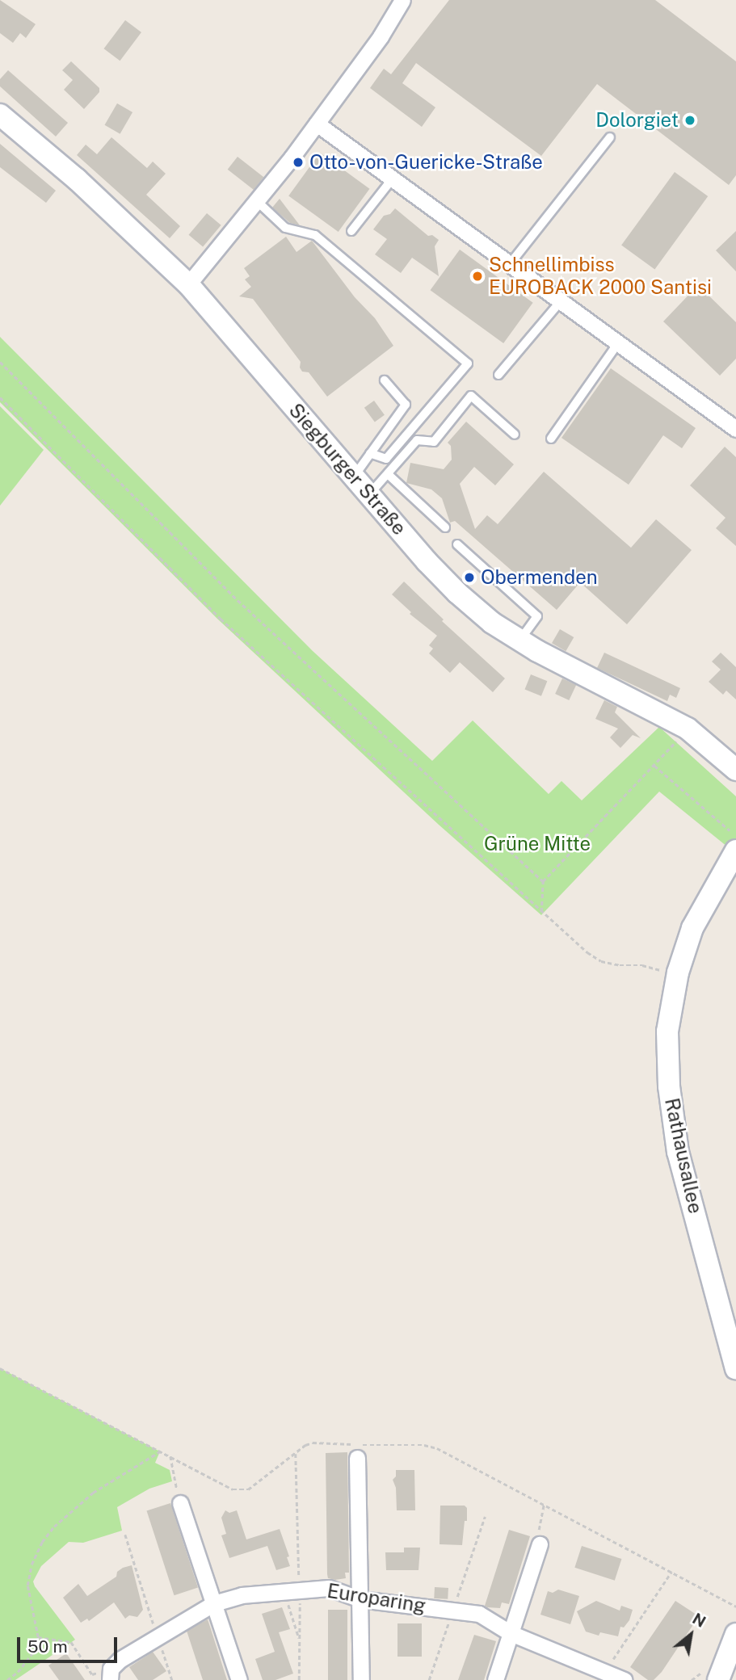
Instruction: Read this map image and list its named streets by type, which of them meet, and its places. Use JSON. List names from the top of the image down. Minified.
{"streets":{"street":["Siegburger Straße","Rathausallee","Europaring"]},"parks":["Grüne Mitte"],"places":["Dolorgiet","Otto-von-Guericke-Straße","Schnellimbiss EUROBACK 2000 Santisi","Obermenden"],"scale_bar":"50 m","north":"top right"}
